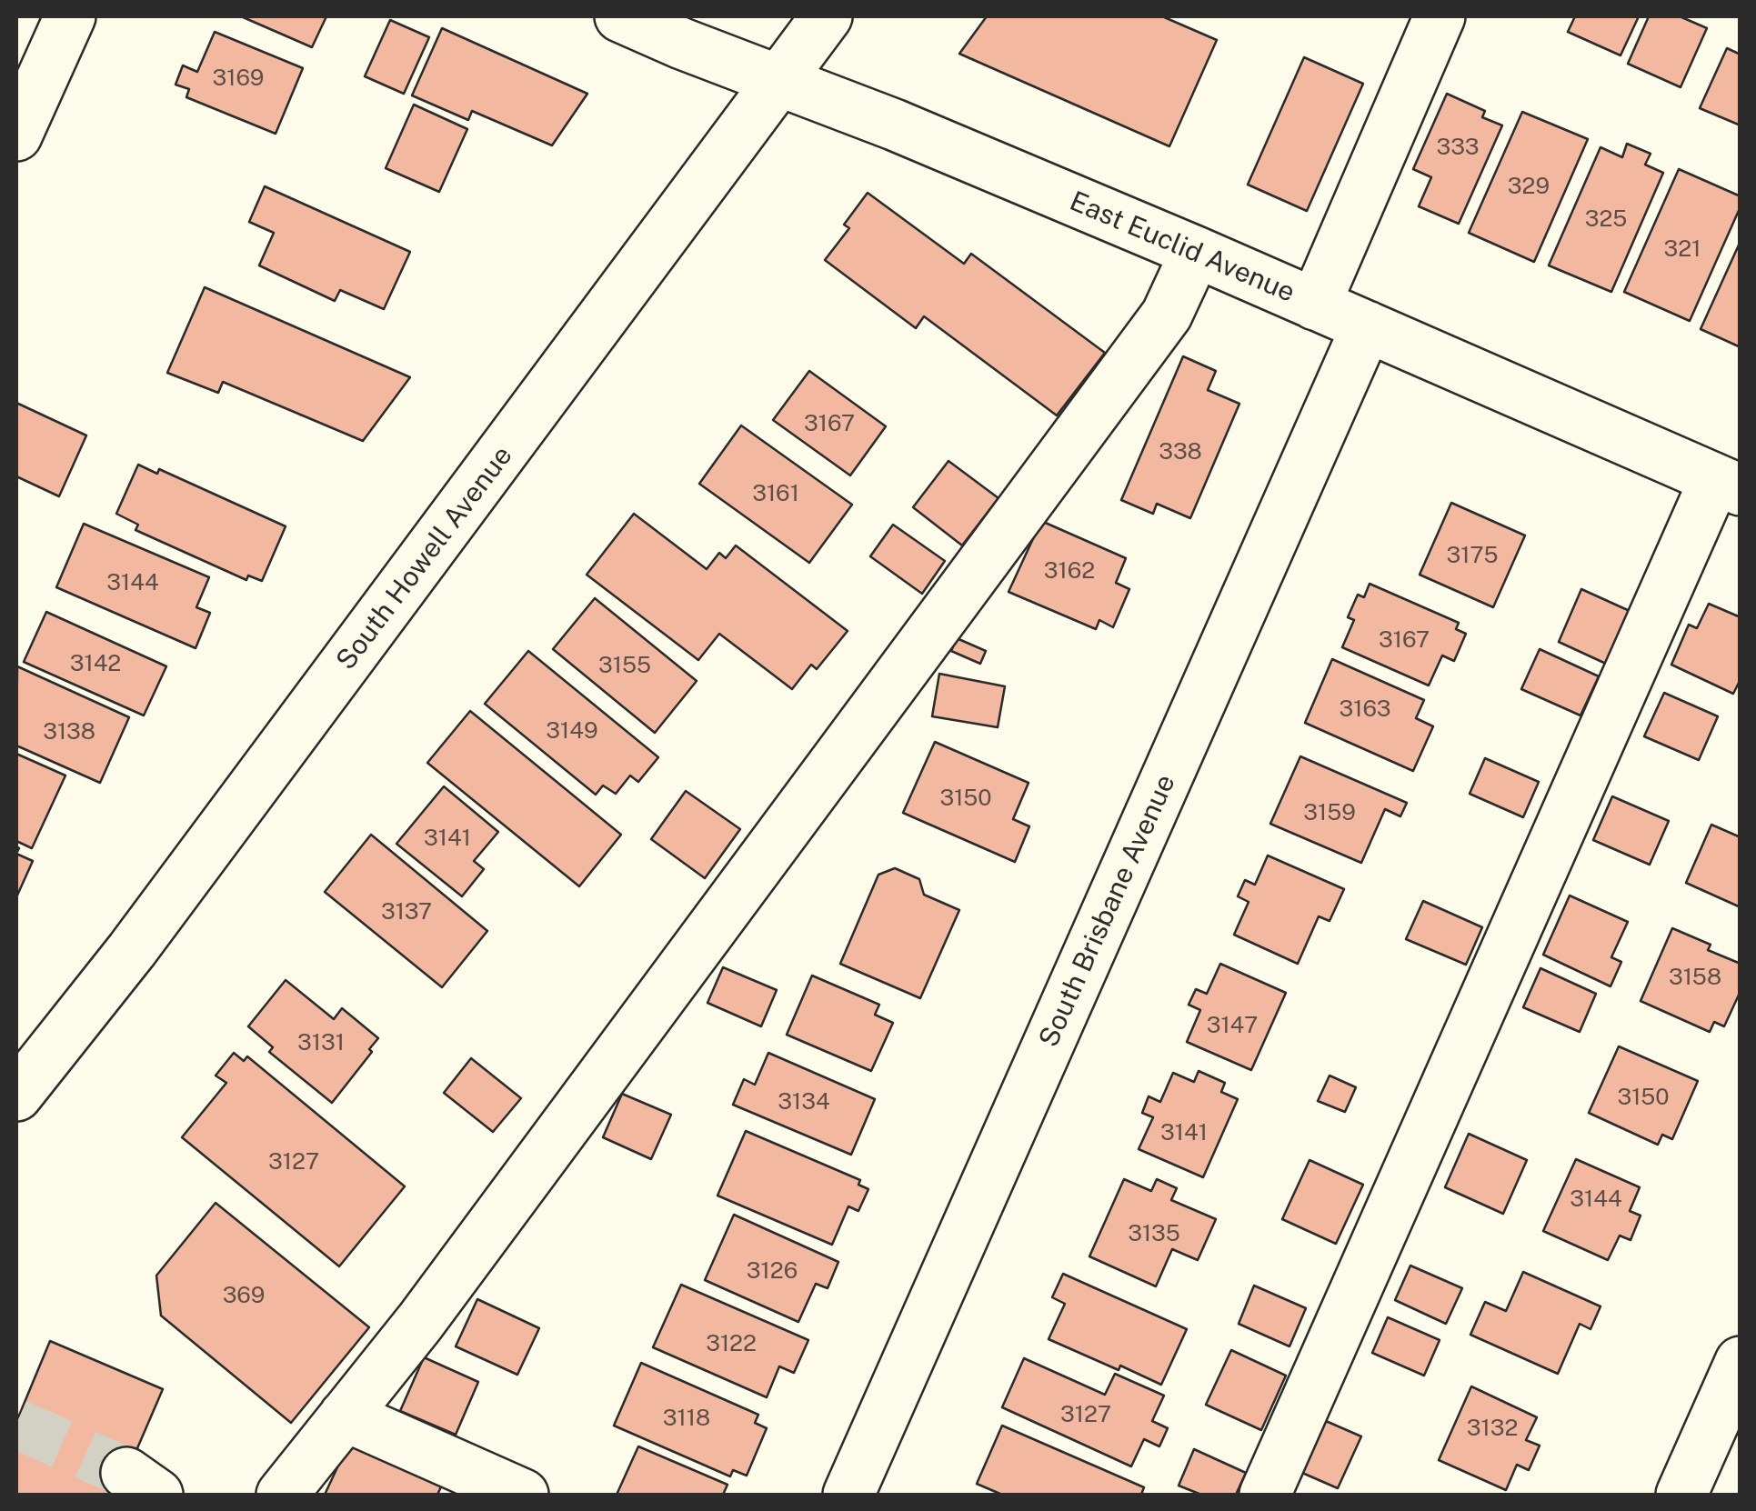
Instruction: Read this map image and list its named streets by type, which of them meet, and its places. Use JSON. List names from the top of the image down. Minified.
{"streets":{"street":["East Euclid Avenue","South Howell Avenue","South Brisbane Avenue"]},"crossings":[["East Euclid Avenue","South Howell Avenue"],["East Euclid Avenue","South Brisbane Avenue"]],"house_numbers":["3169","333","329","325","321","3167","338","3161","3175","3162","3144","3167","3142","3155","3163","3149","3138","3150","3159","3141","3137","3158","3147","3131","3150","3134","3141","3127","3144","3135","3126","369","3122","3127","3118","3132"]}
